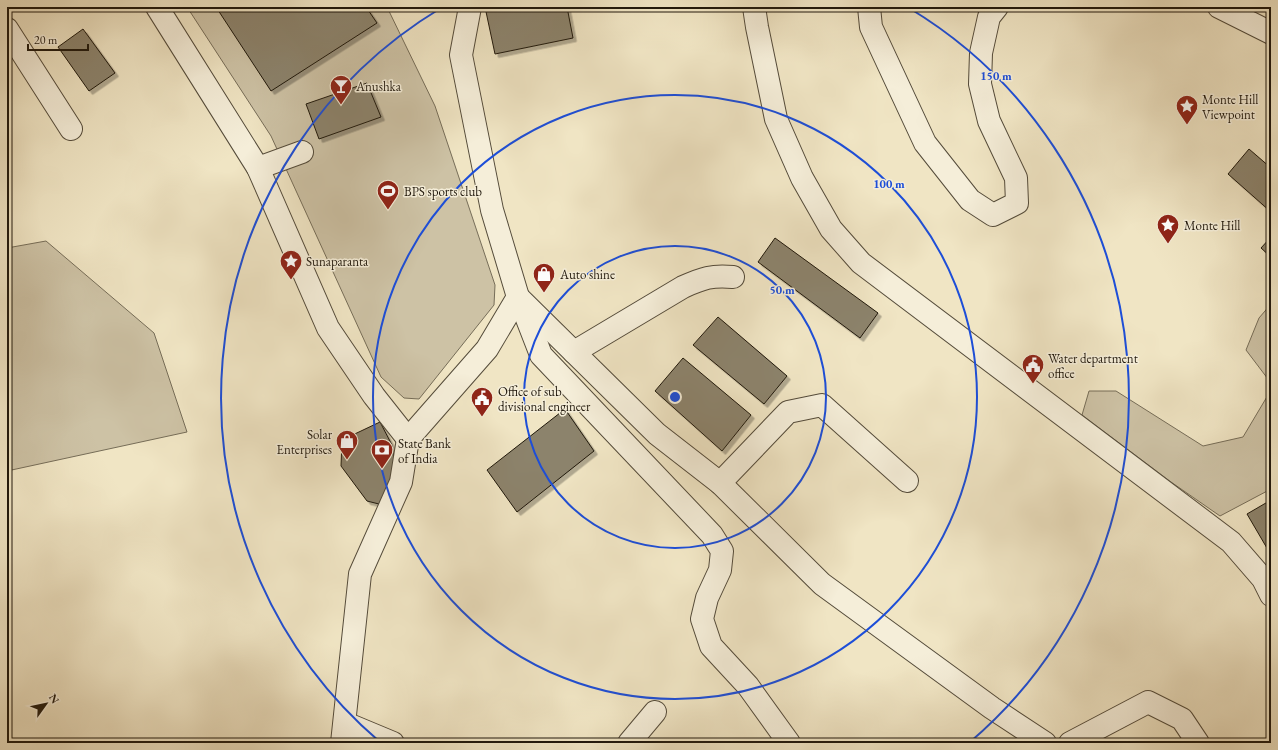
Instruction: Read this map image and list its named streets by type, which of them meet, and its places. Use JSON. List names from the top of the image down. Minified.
{"places":{"bar":["Anushka"],"place":["Monte Hill Viewpoint","Monte Hill","Sunaparanta"],"sports":["BPS sports club"],"shop":["Auto shine","Solar Enterprises"],"public building":["Water department office","Office of sub divisional engineer"],"bank":["State Bank of India"]},"scale_bar":"20 m","north":"top right","rings":["150 m","100 m","50 m"]}
